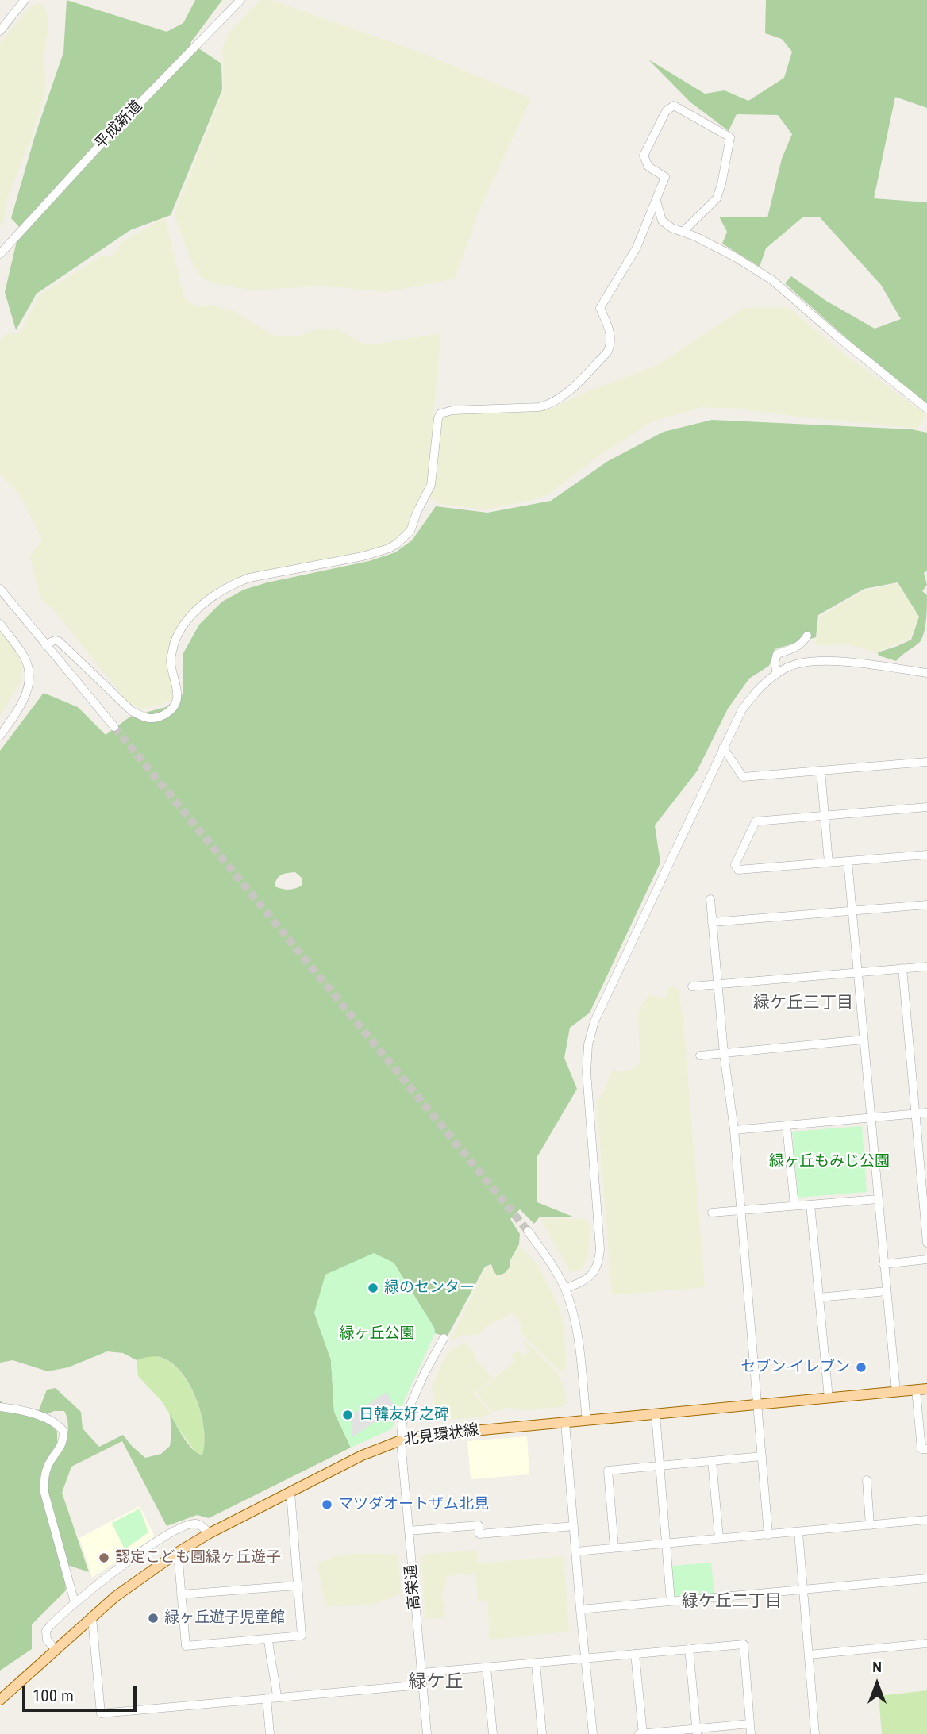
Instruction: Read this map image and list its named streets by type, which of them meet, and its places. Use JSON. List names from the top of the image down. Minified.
{"streets":{"main road":["北見環状線"],"street":["平成新道","高栄通"]},"crossings":[["北見環状線","高栄通"]],"districts":["緑ケ丘三丁目","緑ケ丘二丁目","緑ケ丘"],"parks":["緑ヶ丘もみじ公園","緑ヶ丘公園"],"places":["緑のセンター","セブン-イレブン","日韓友好之碑","マツダオートザム北見","認定こども園緑ヶ丘遊子","緑ヶ丘遊子児童館"],"scale_bar":"100 m","north":"top"}
